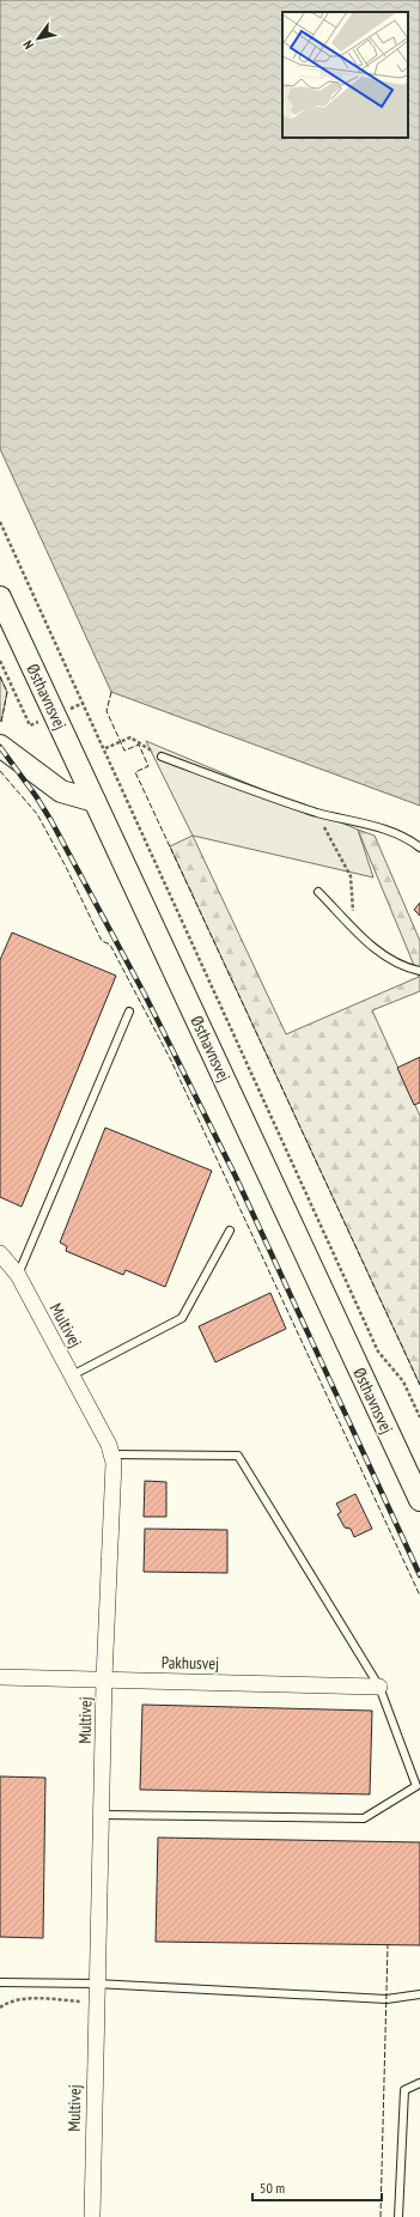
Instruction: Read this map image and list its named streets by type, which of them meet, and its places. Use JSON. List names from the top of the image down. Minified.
{"streets":{"street":["Østhavnsvej","Multivej","Pakhusvej"]},"crossings":[["Multivej","Pakhusvej"]],"scale_bar":"50 m","north":"bottom left"}
